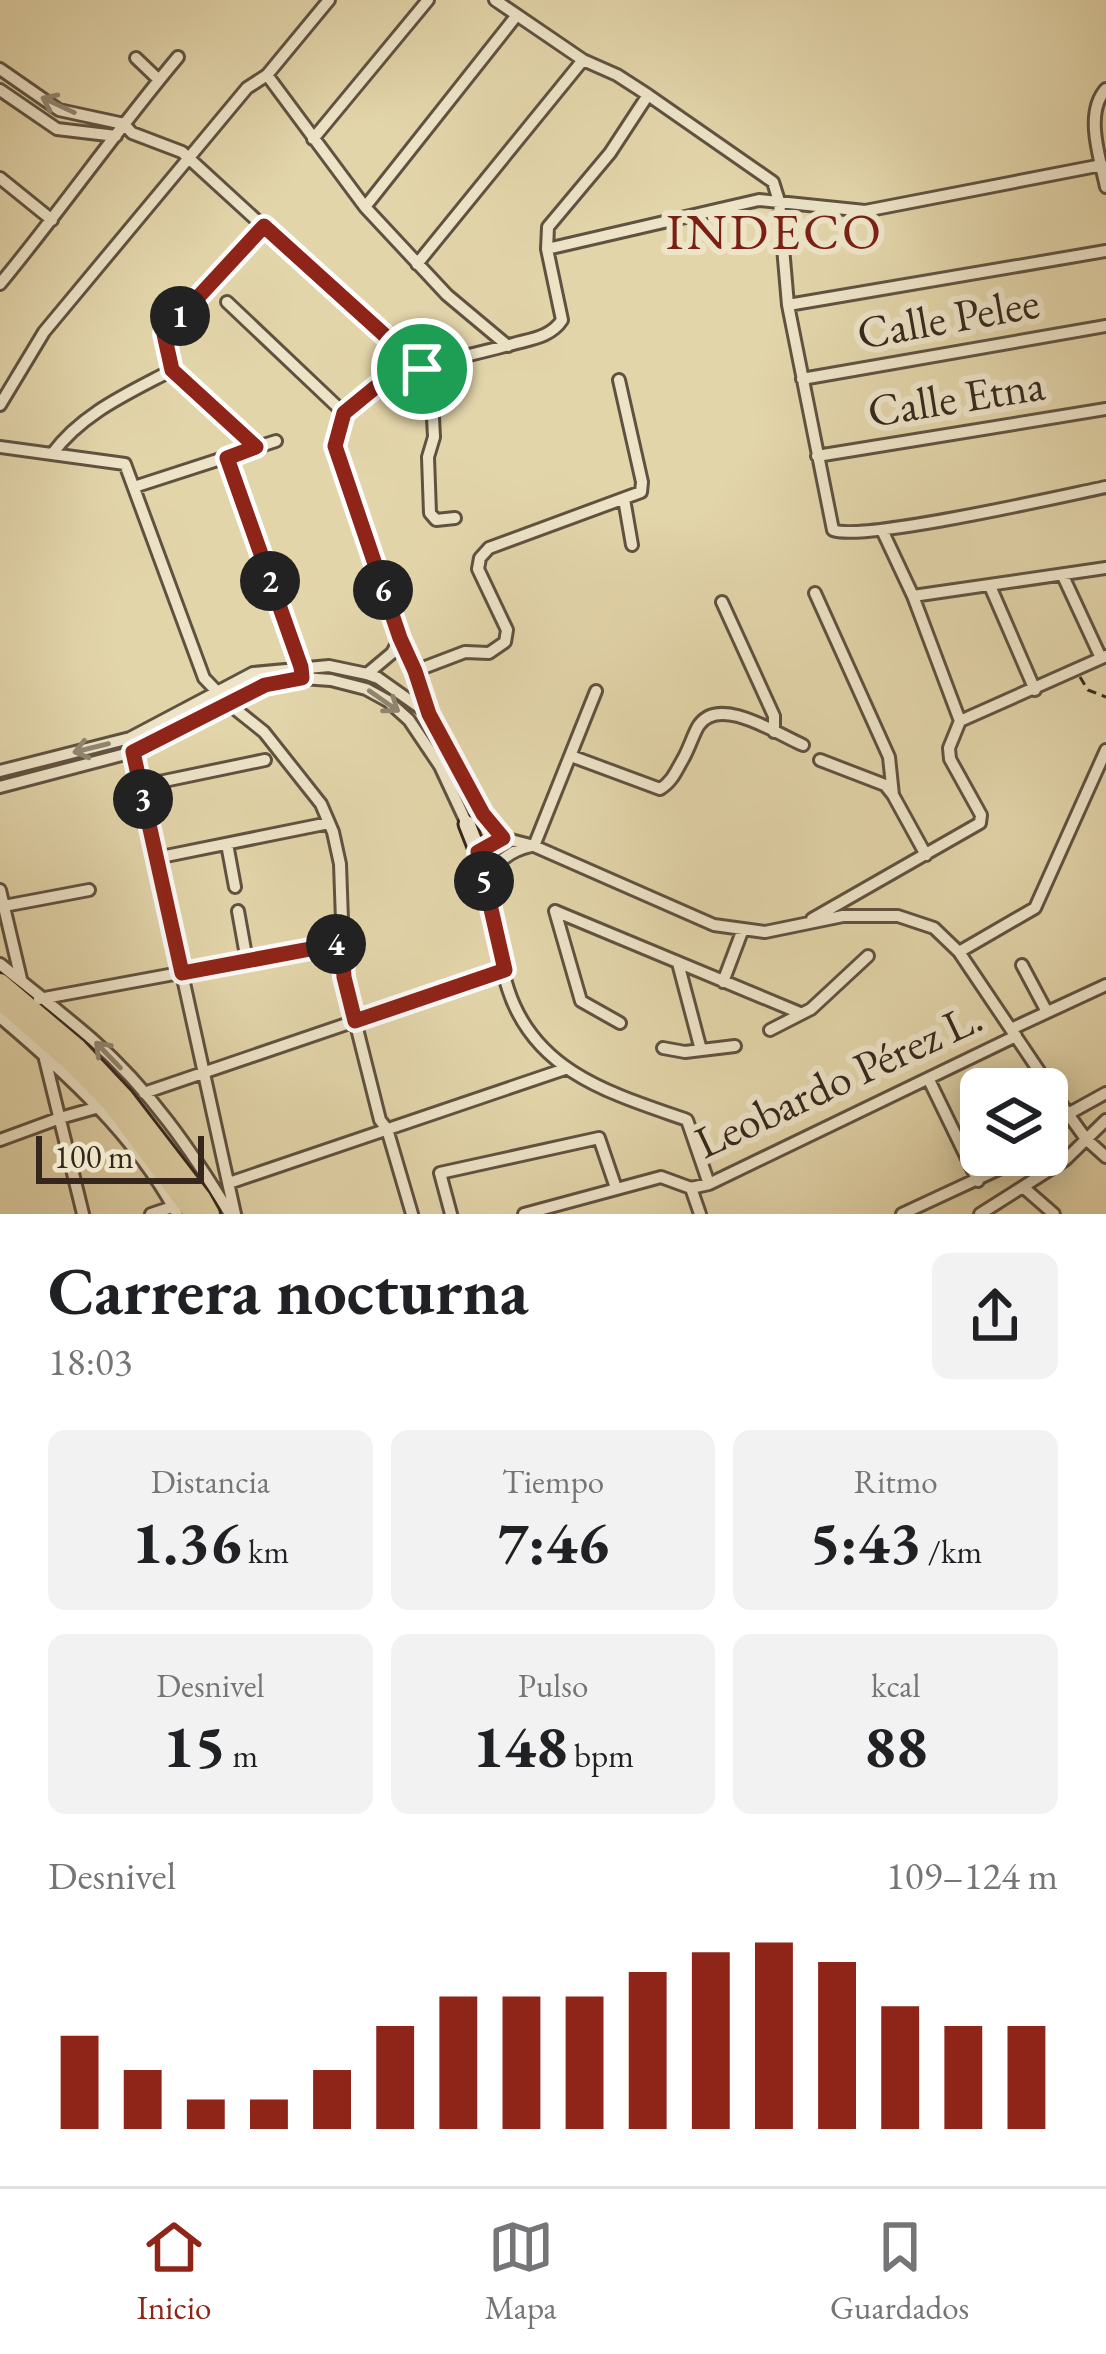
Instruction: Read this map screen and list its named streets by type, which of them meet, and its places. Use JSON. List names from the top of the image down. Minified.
{"streets":{"street":["Calle Pelee","Calle Etna","Leobardo Pérez L."]},"districts":["INDECO"],"scale_bar":"100 m","page":{"pins":["1","2","6","3","5","4"],"scale":"100 m","heading":["Carrera nocturna","18:03"],"stats":[["Distancia","1.36 km"],["Tiempo","7:46"],["Ritmo","5:43 /km"],["Desnivel","15 m"],["Pulso","148 bpm"],["kcal","88"]],"chart":["Desnivel","109–124 m"],"tabs":["Inicio","Mapa","Guardados"]}}
